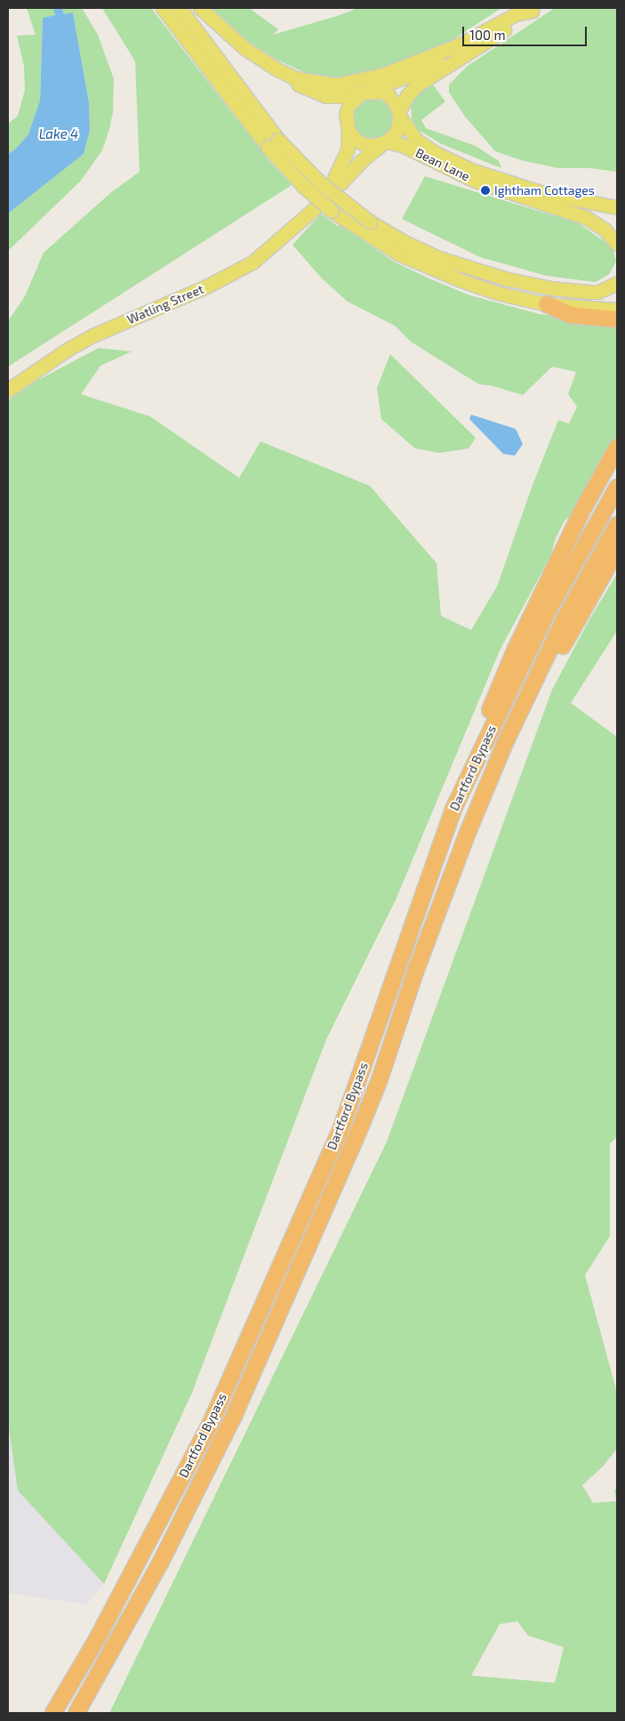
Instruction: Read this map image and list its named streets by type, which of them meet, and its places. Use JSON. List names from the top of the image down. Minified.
{"streets":{"highway":["Dartford Bypass"],"main road":["Bean Lane","Watling Street"]},"water":["Lake 4"],"places":["Ightham Cottages"],"scale_bar":"100 m"}
